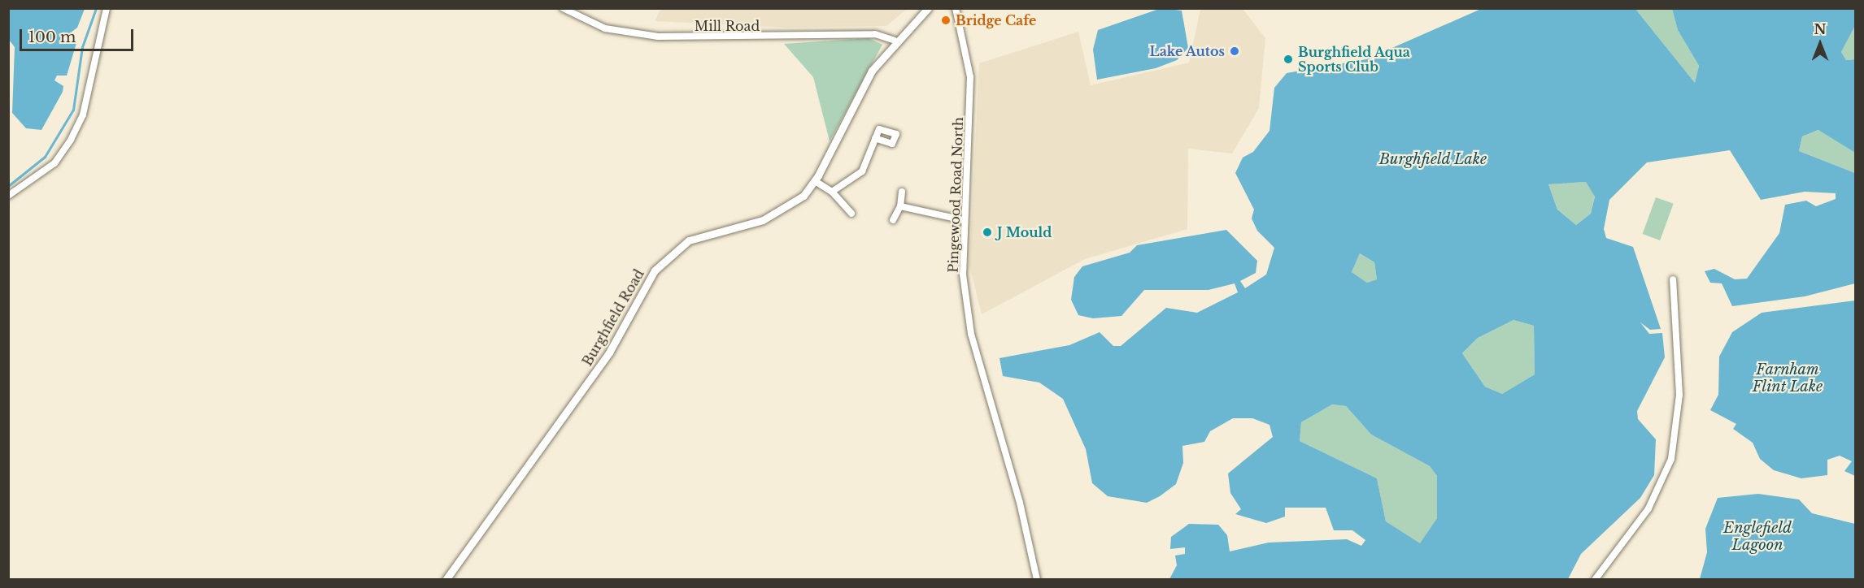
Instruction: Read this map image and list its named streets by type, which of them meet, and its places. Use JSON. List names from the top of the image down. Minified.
{"streets":{"street":["Mill Road","Pingewood Road North","Burghfield Road"]},"crossings":[["Mill Road","Burghfield Road"]],"water":["Burghfield Lake","Farnham Flint Lake","Englefield Lagoon"],"places":["Bridge Cafe","Lake Autos","Burghfield Aqua Sports Club","J Mould"],"scale_bar":"100 m","north":"top"}
